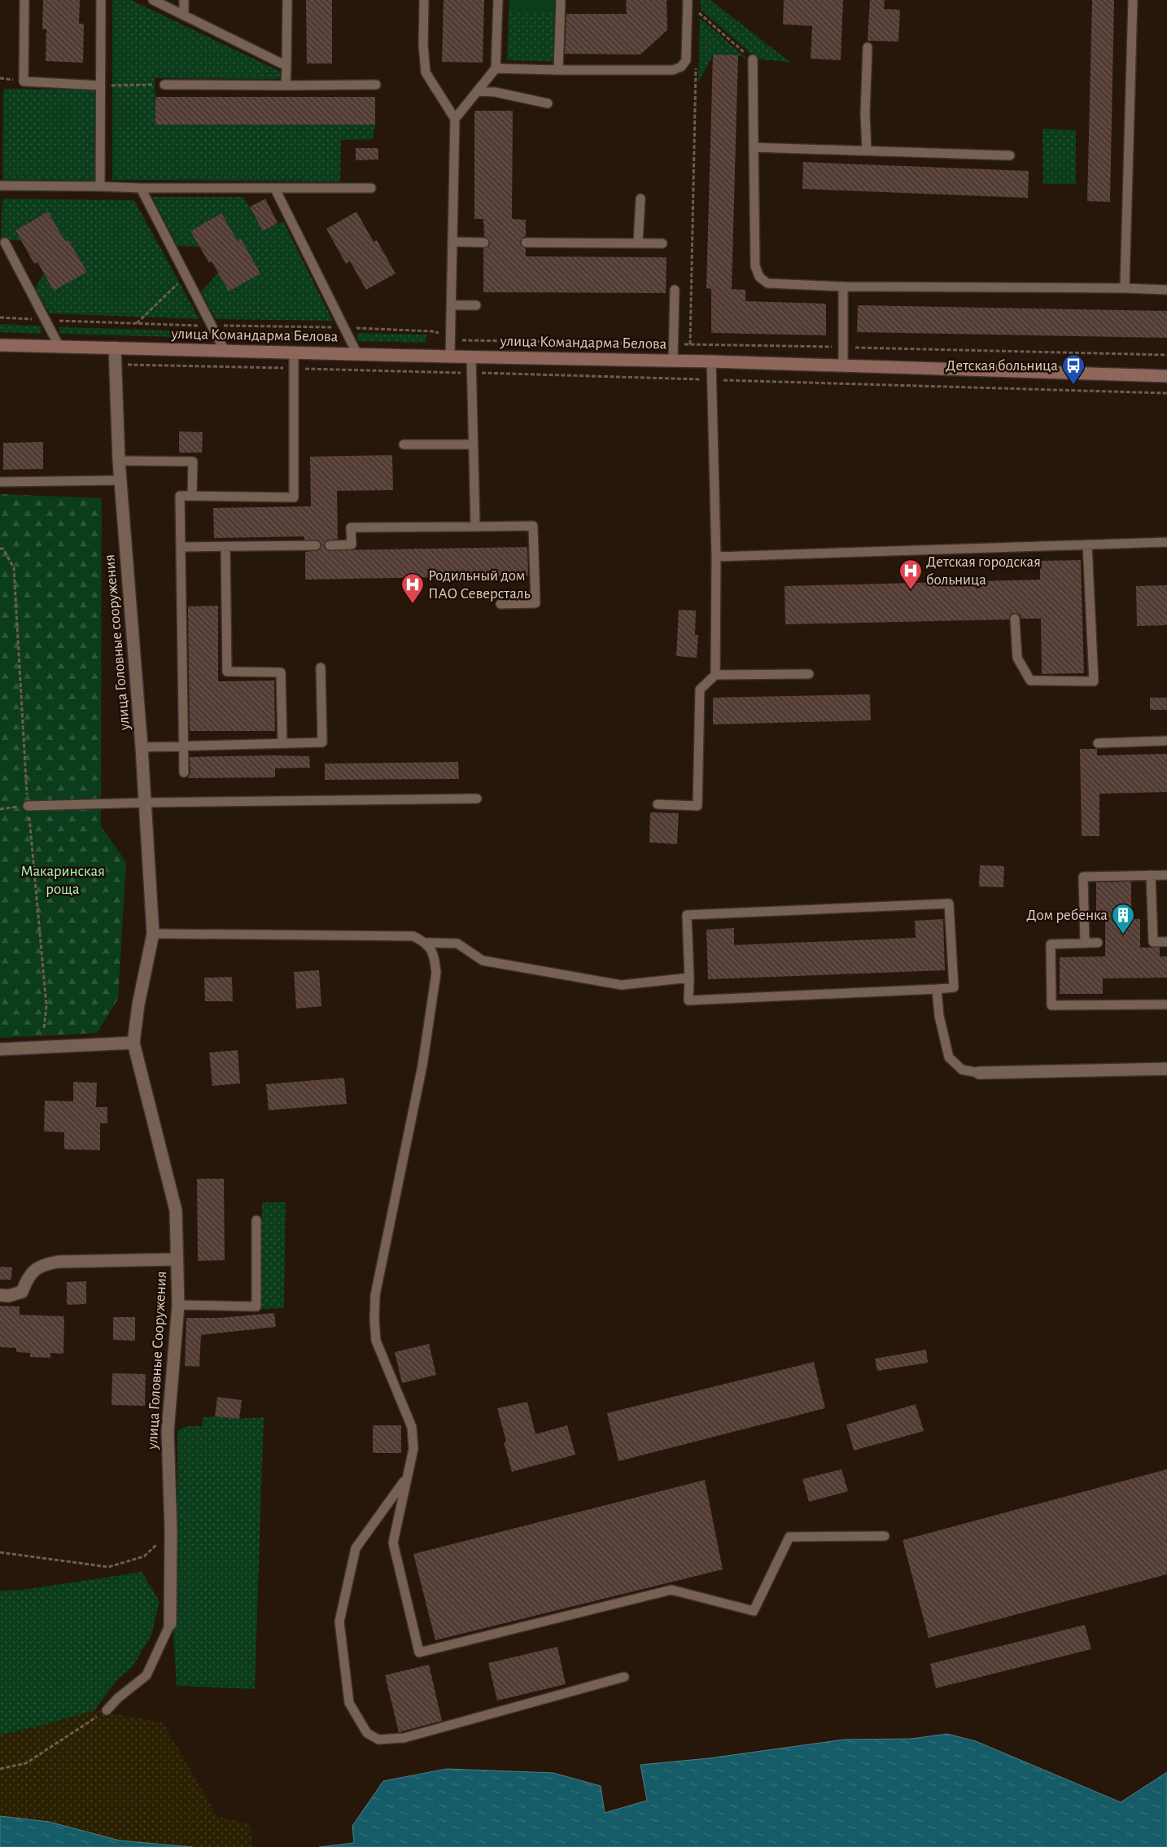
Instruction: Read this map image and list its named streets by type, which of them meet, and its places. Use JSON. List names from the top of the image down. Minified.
{"streets":{"main road":["улица Командарма Белова"],"street":["улица Головные сооружения","улица Головные Сооружения"]},"crossings":[["улица Командарма Белова","улица Головные сооружения"],["улица Головные сооружения","улица Головные Сооружения"]],"parks":["Макаринская роща"],"places":{"bus stop":["Детская больница"],"hospital":["Детская городская больница","Родильный дом ПАО Северсталь"],"building":["Дом ребенка"]}}
